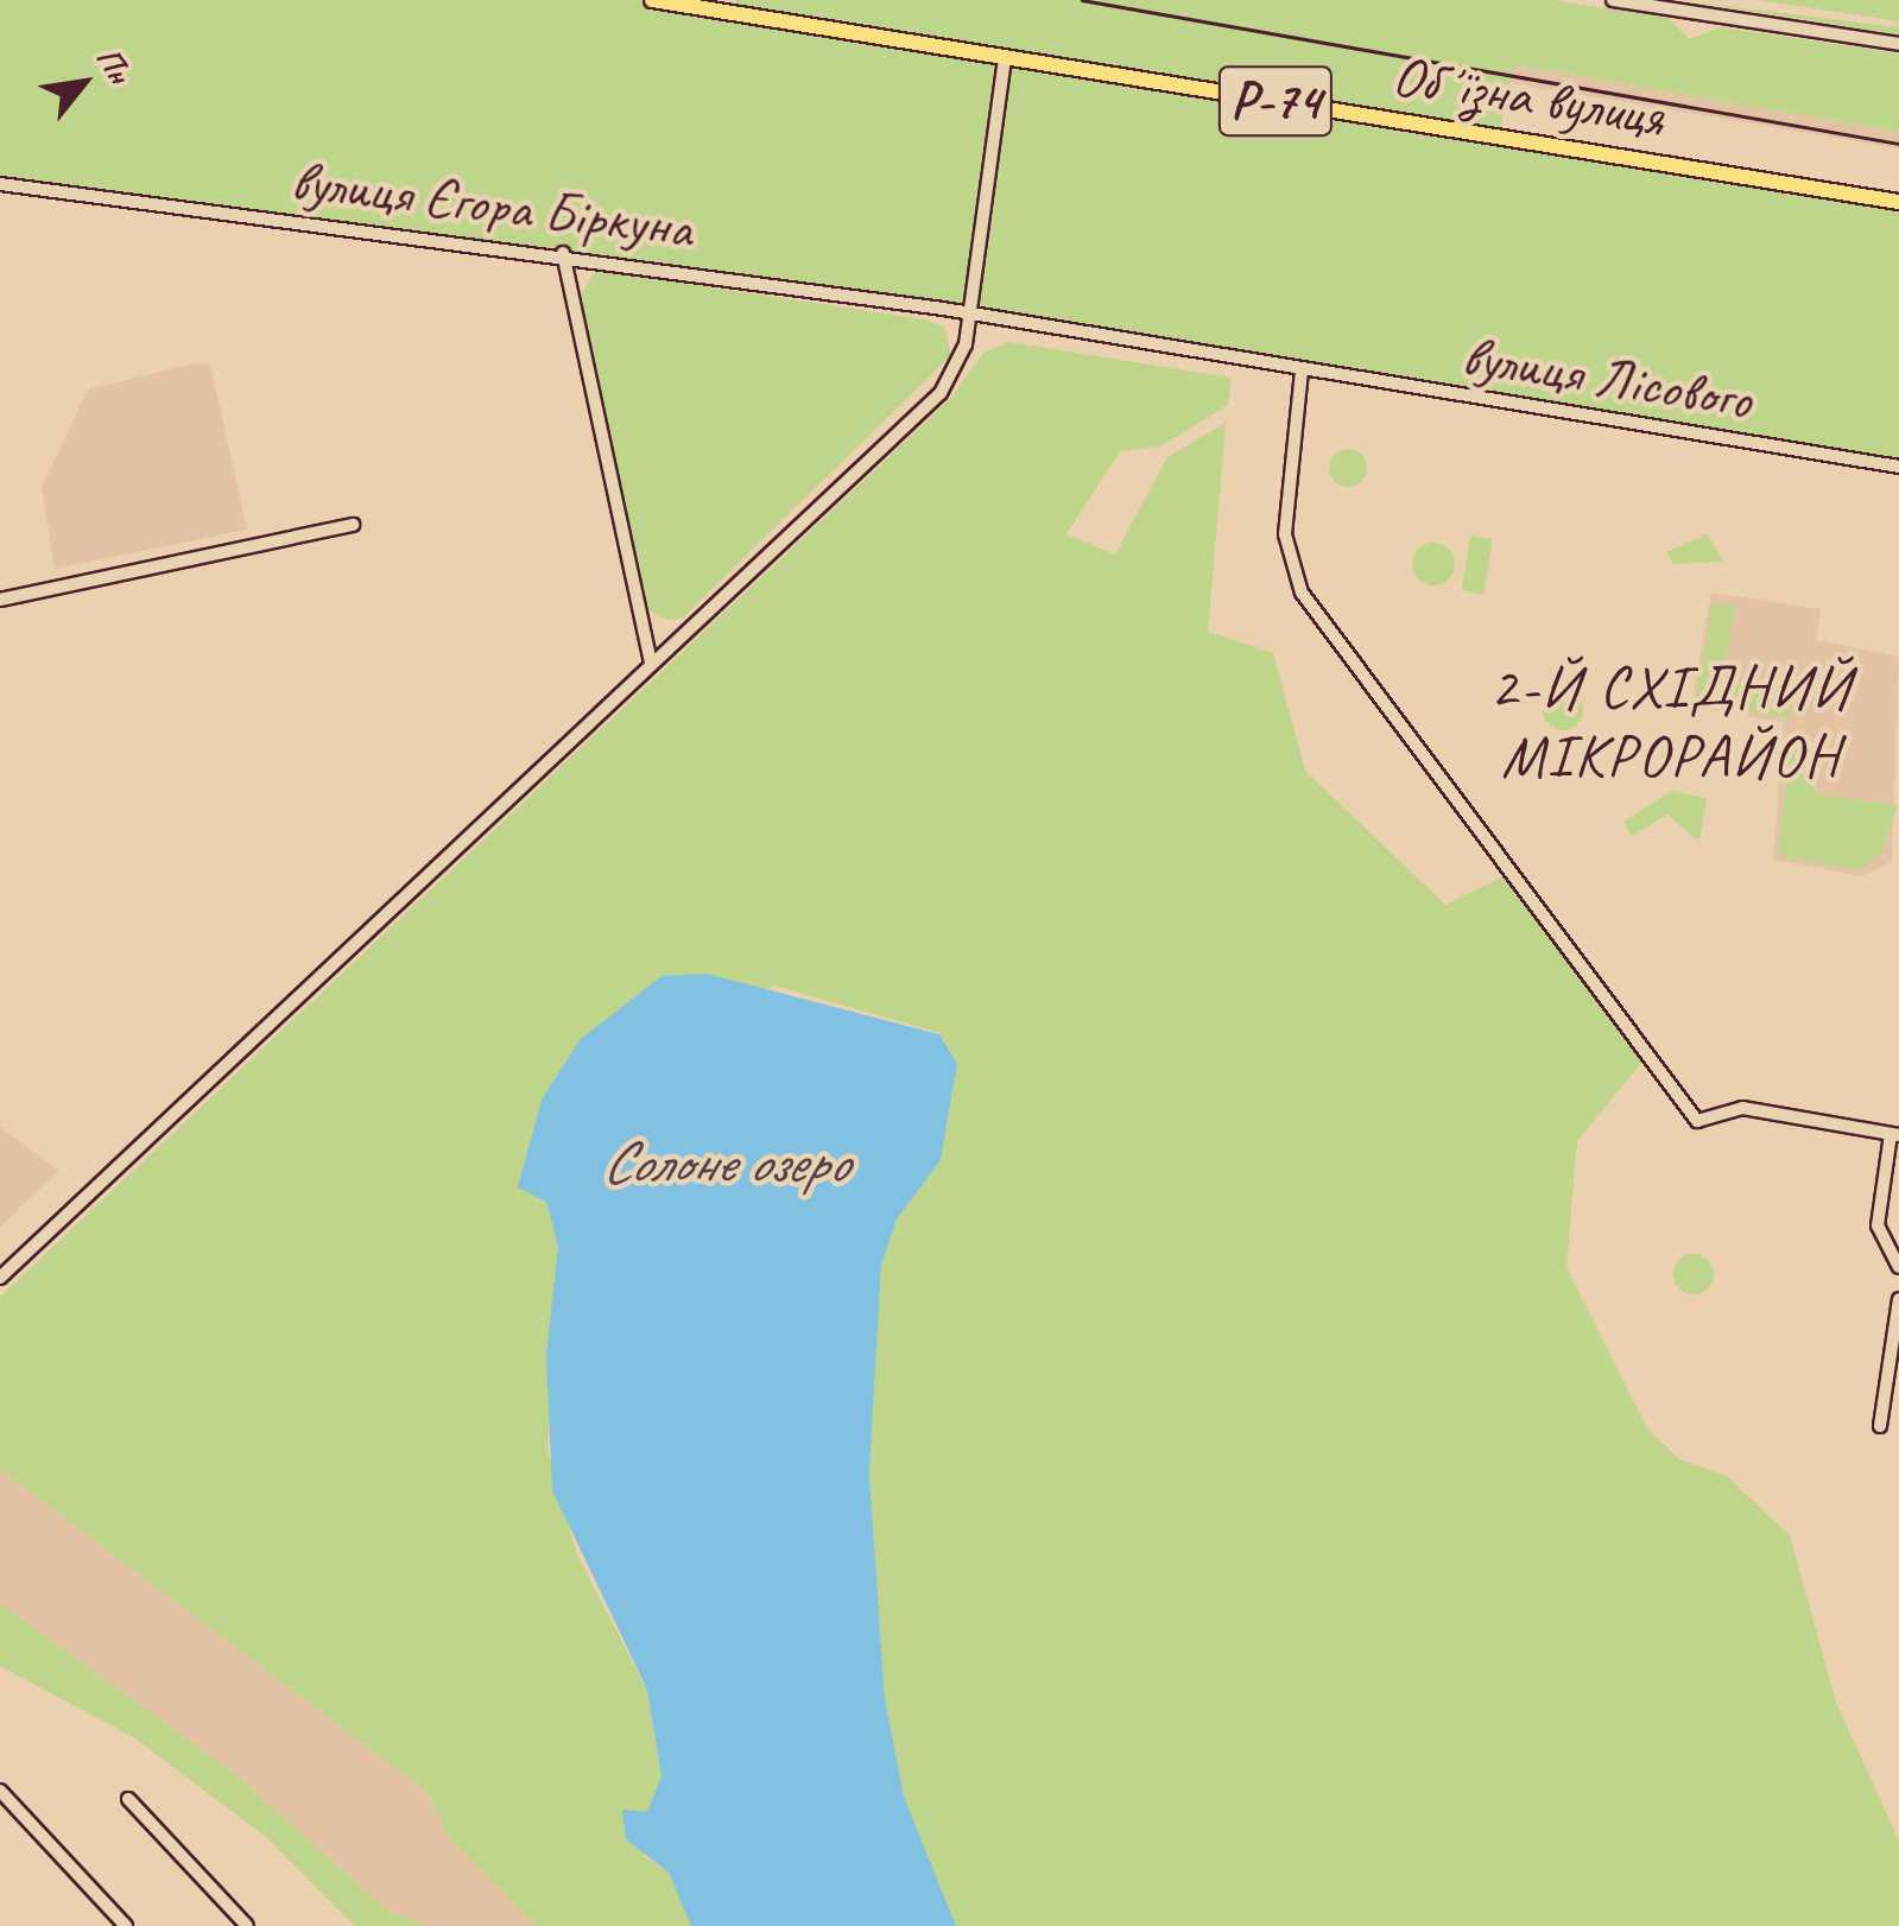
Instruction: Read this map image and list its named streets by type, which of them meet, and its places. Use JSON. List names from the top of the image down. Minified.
{"streets":{"main road":["Обʼїзна вулиця","Р-74"],"street":["вулиця Єгора Біркуна","вулиця Лісового"]},"crossings":[["вулиця Єгора Біркуна","вулиця Лісового"]],"districts":["2-Й СХІДНИЙ МІКРОРАЙОН"],"water":["Солоне озеро"],"north":"top right"}
